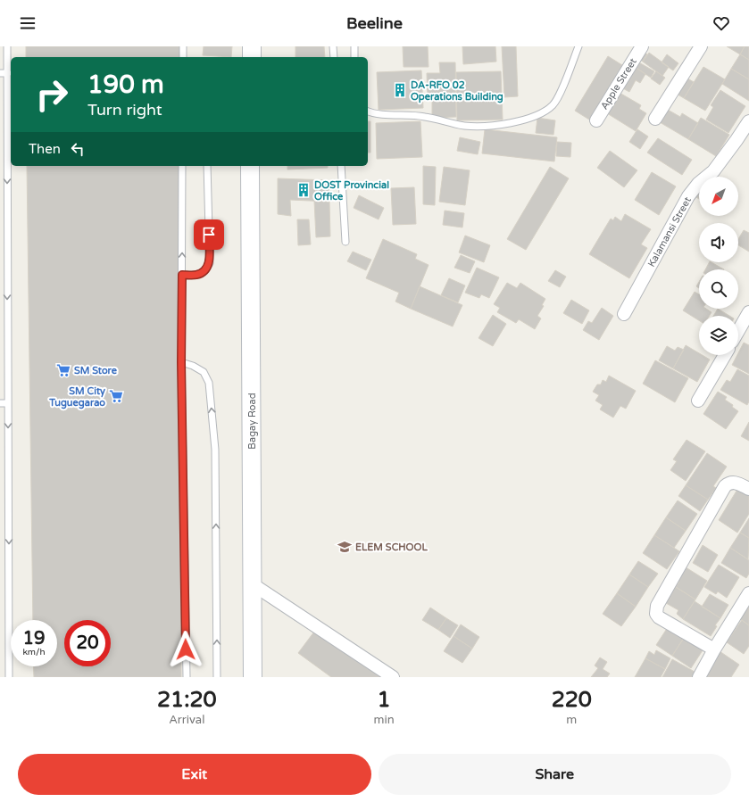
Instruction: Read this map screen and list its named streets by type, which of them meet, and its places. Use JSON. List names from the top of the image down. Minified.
{"streets":{"street":["Apple Street","Kalamansi Street","Bagay Road"]},"places":{"building":["DA-RFO 02 Operations Building","DOST Provincial Office"],"supermarket":["SM Store","SM City Tuguegarao"],"school or university":["ELEM SCHOOL"]},"north":"bottom left","page":{"header":"Beeline","turn":["190 m","Turn right"],"then":"Then","speed":"19 km/h","limit":"20","eta":["21:20","Arrival","1","min","220","m"],"buttons":["Exit","Share"]}}
